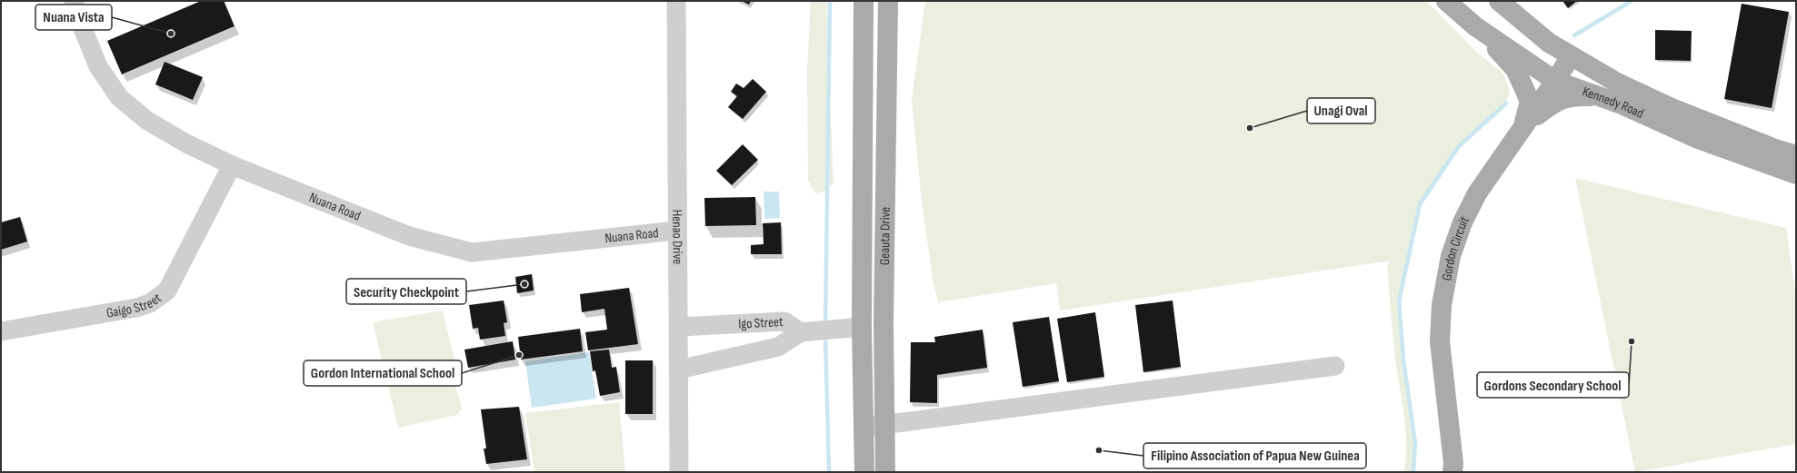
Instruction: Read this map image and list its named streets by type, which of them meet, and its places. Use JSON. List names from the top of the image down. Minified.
{"streets":{"main road":["Kennedy Road","Geauta Drive","Gordon Circuit"],"street":["Nuana Road","Henao Drive","Gaigo Street","Igo Street"]},"crossings":[["Kennedy Road","Gordon Circuit"],["Nuana Road","Henao Drive"],["Nuana Road","Gaigo Street"],["Henao Drive","Igo Street"],["Geauta Drive","Igo Street"]],"places":["Nuana Vista","Unagi Oval","Security Checkpoint","Gordons Secondary School","Gordon International School","Filipino Association of Papua New Guinea"]}
